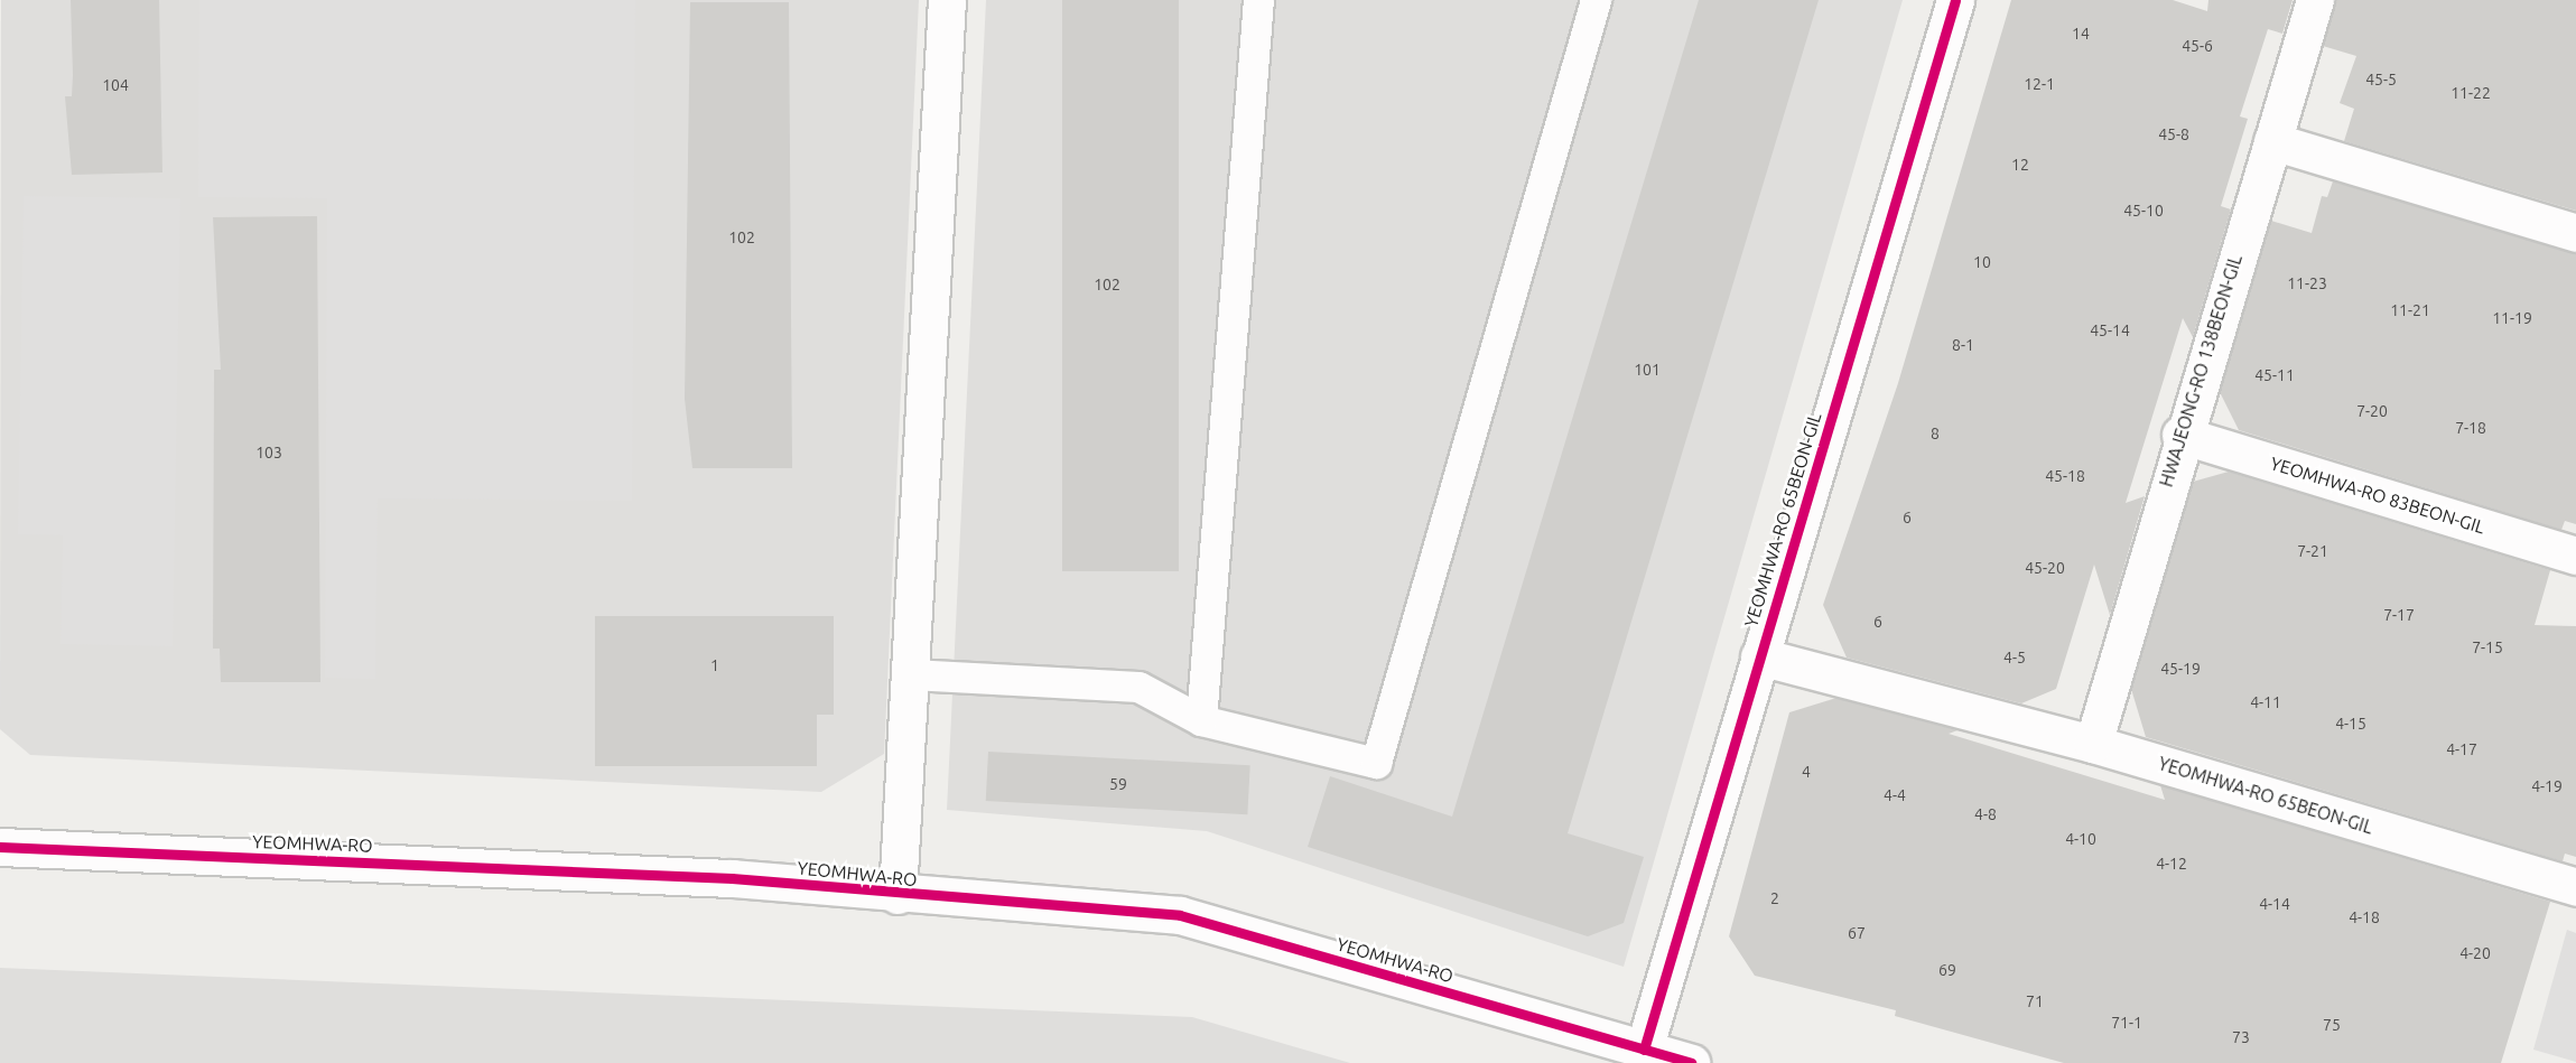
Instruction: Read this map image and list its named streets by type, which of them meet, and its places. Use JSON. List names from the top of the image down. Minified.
{"streets":{"street":["HWAJEONG-RO 138BEON-GIL","YEOMHWA-RO 83BEON-GIL","YEOMHWA-RO 65BEON-GIL","YEOMHWA-RO"]},"crossings":[["HWAJEONG-RO 138BEON-GIL","YEOMHWA-RO 83BEON-GIL"],["HWAJEONG-RO 138BEON-GIL","YEOMHWA-RO 65BEON-GIL"],["YEOMHWA-RO 65BEON-GIL","YEOMHWA-RO"]],"house_numbers":["14","45-6","45-5","12-1","104","11-22","45-8","12","45-10","102","10","11-23","102","11-21","11-19","45-14","8-1","101","45-11","7-20","7-18","8","103","45-18","6","7-21","45-20","7-17","6","7-15","4-5","1","45-19","4-11","4-15","4-17","4","59","4-19","4-4","4-8","4-10","4-12","2","4-14","4-18","67","4-20","69","71","71-1","75","73"]}
